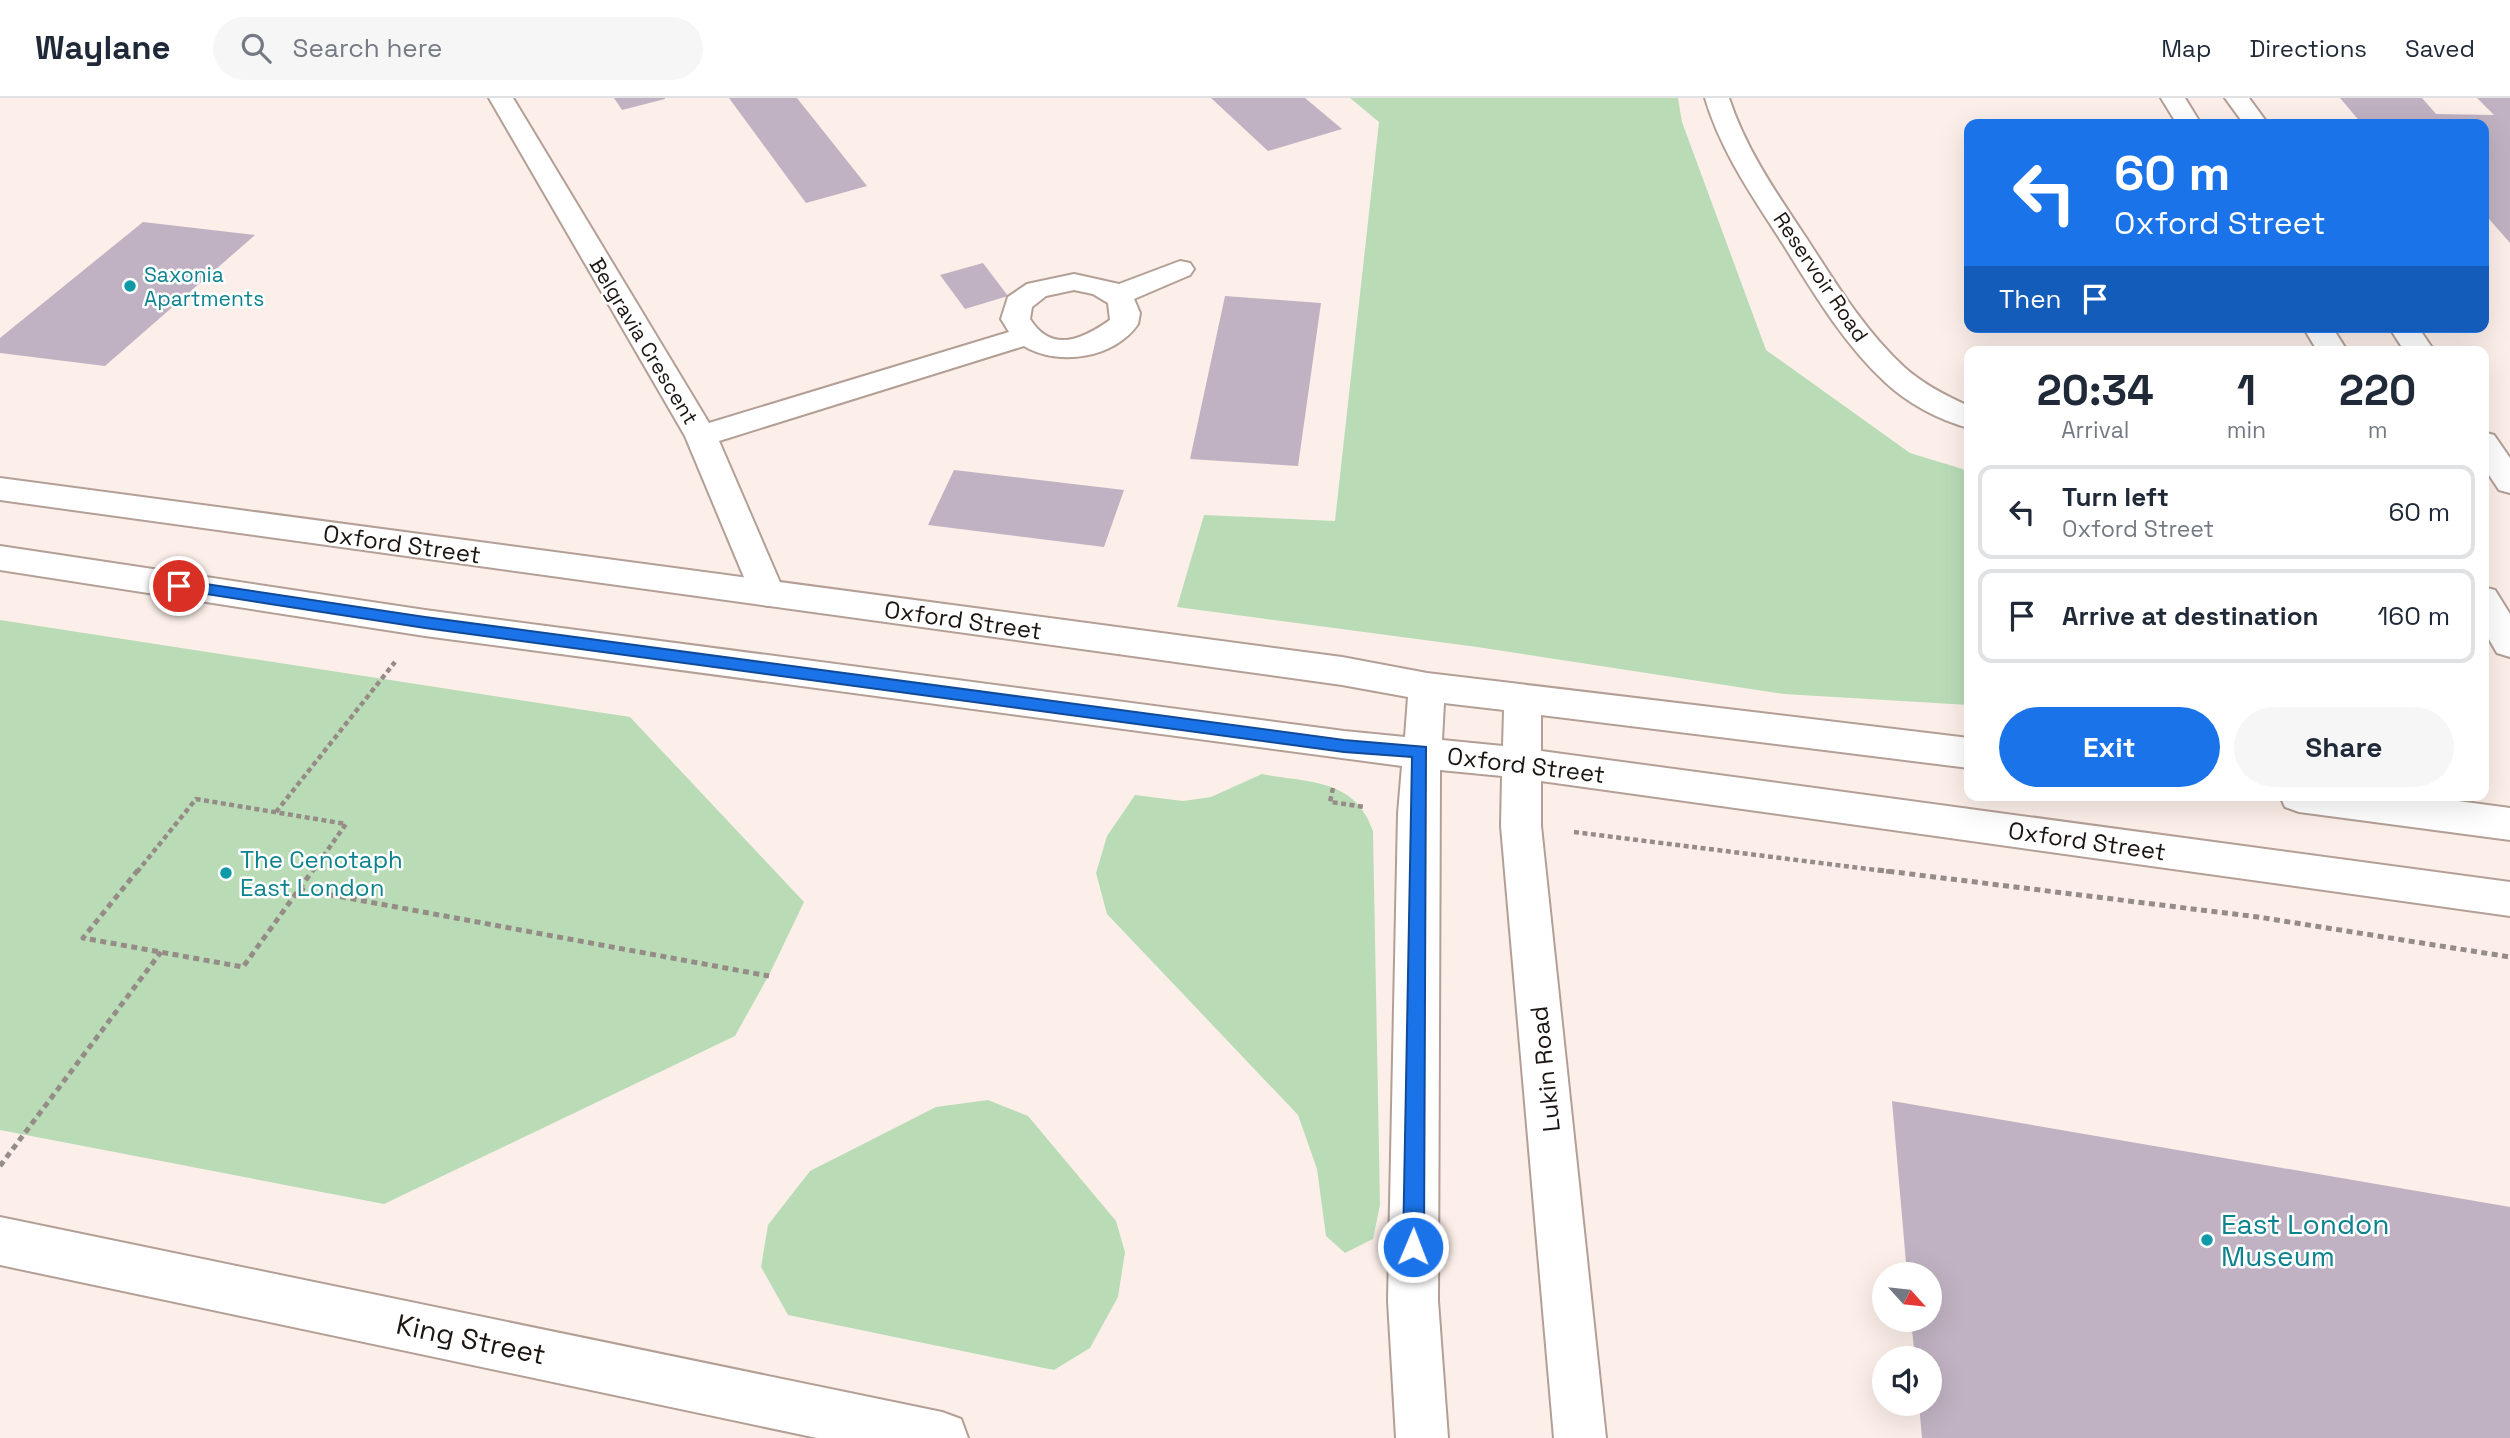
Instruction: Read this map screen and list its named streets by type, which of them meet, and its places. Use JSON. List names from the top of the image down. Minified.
{"streets":{"main road":["Reservoir Road","Belgravia Crescent","Oxford Street","Lukin Road","King Street"]},"crossings":[["Belgravia Crescent","Oxford Street"],["Oxford Street","Lukin Road"]],"places":["Saxonia Apartments","The Cenotaph East London","East London Museum"],"north":"bottom right","page":{"header":"Waylane","search":"Search here","nav":["Map","Directions","Saved"],"turn":["60 m","Oxford Street"],"then":"Then","eta":["20:34","Arrival","1","min","220","m"],"list":[{"name":"Turn left","note":"Oxford Street","value":"60 m"},{"name":"Arrive at destination","value":"160 m"}],"buttons":["Exit","Share"]}}
